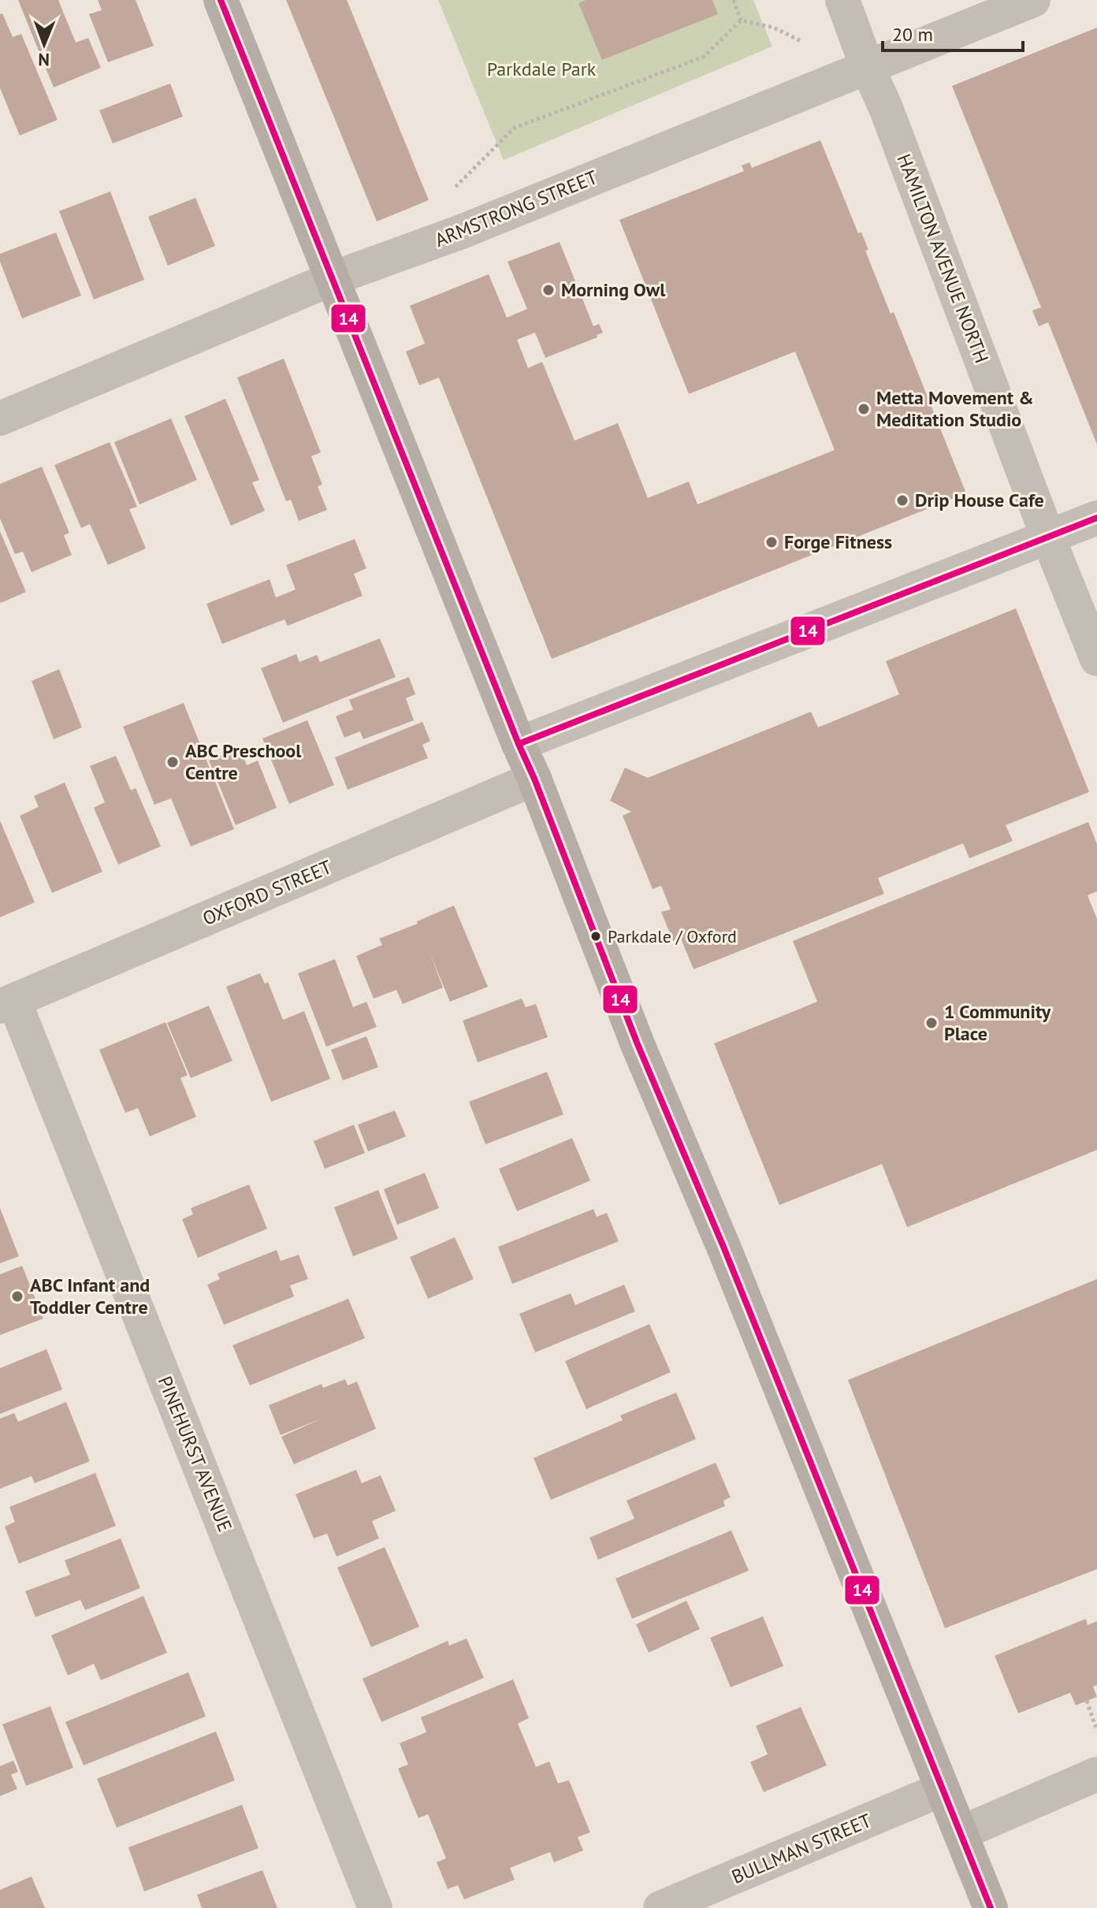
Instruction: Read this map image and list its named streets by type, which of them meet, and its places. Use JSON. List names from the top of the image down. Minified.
{"streets":{"street":["ARMSTRONG STREET","HAMILTON AVENUE NORTH","OXFORD STREET","PINEHURST AVENUE","BULLMAN STREET"]},"crossings":[["ARMSTRONG STREET","HAMILTON AVENUE NORTH"],["OXFORD STREET","PINEHURST AVENUE"]],"parks":["Parkdale Park"],"places":["Morning Owl","Metta Movement & Meditation Studio","Drip House Cafe","Forge Fitness","ABC Preschool Centre","Parkdale / Oxford","1 Community Place","ABC Infant and Toddler Centre"],"lines":["transit line 14"],"scale_bar":"20 m","north":"bottom"}
